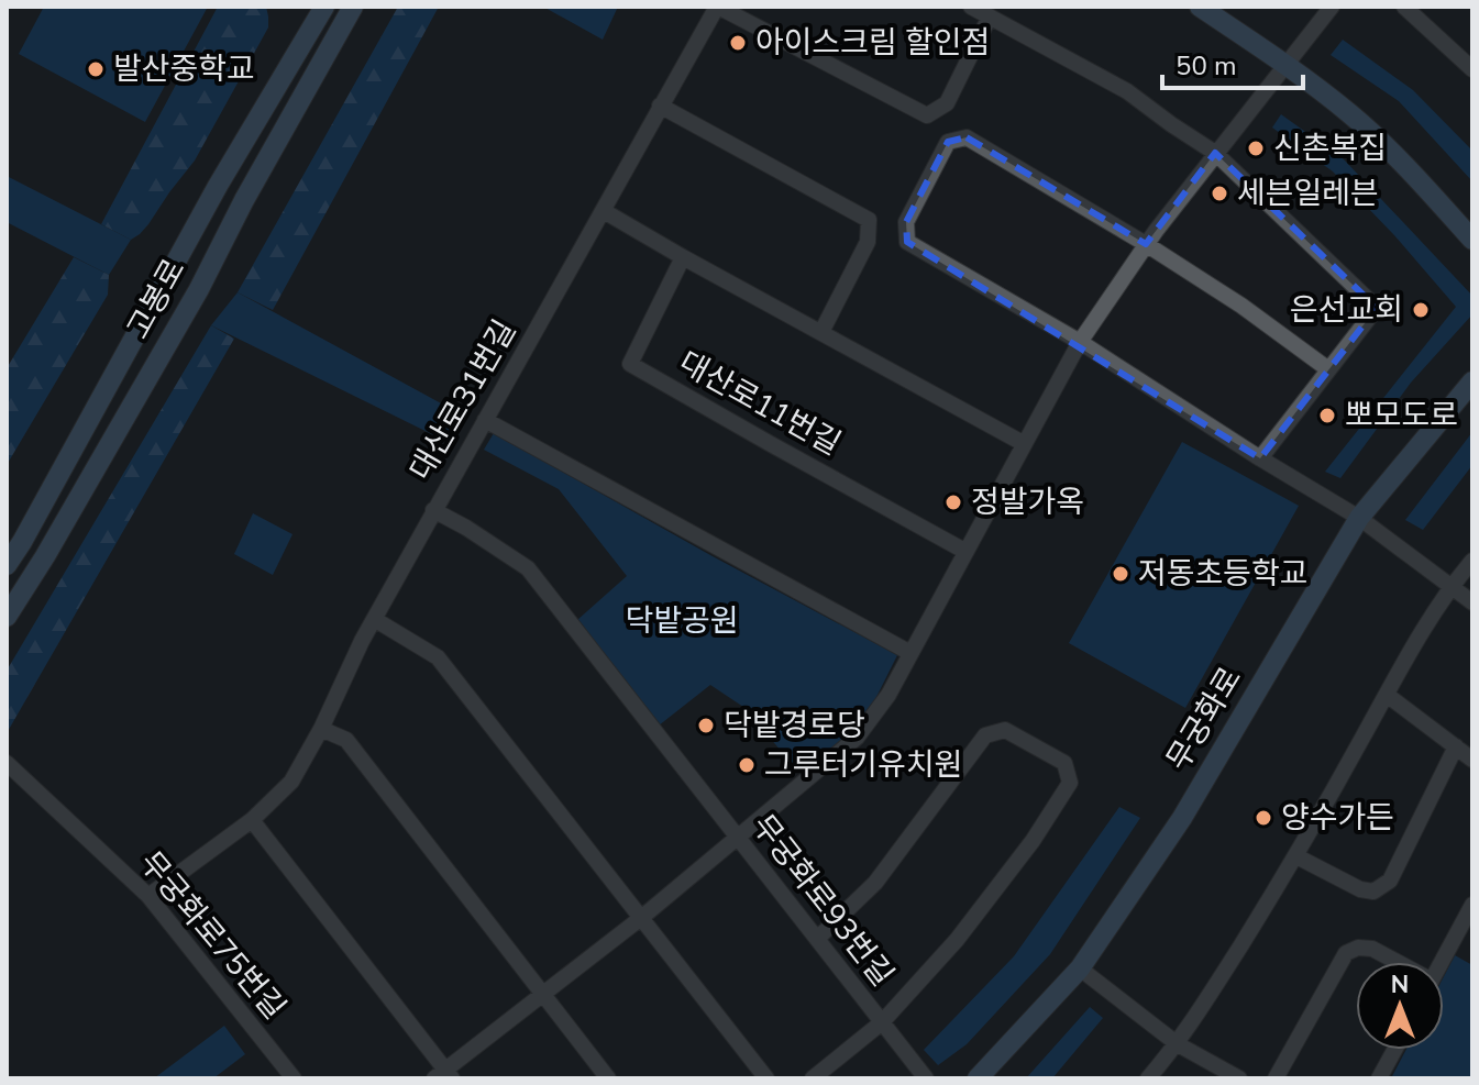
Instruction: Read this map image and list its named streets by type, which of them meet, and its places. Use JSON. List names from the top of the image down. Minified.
{"streets":{"main road":["고봉로","무궁화로"],"street":["대산로31번길","대산로11번길","무궁화로93번길","무궁화로75번길"]},"crossings":[["대산로31번길","무궁화로93번길"],["대산로31번길","무궁화로75번길"]],"parks":["닥밭공원"],"places":["아이스크림 할인점","발산중학교","신촌복집","세븐일레븐","은선교회","뽀모도로","정발가옥","저동초등학교","닥밭경로당","그루터기유치원","양수가든"],"scale_bar":"50 m","north":"top"}
